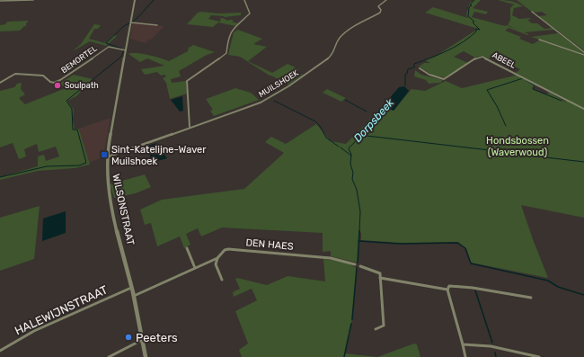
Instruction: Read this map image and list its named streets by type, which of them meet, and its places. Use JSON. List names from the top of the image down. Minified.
{"streets":{"street":["BEMORTEL","ABEEL","MUILSHOEK","WILSONSTRAAT","DEN HAES","HALEWIJNSTRAAT"]},"crossings":[["BEMORTEL","WILSONSTRAAT"],["MUILSHOEK","WILSONSTRAAT"],["WILSONSTRAAT","DEN HAES"],["WILSONSTRAAT","HALEWIJNSTRAAT"]],"water":["Dorpsbeek"],"parks":["Hondsbossen (Waverwoud)"],"places":{"other":["Soulpath","Peeters"],"transit":["Sint-Katelijne-Waver Muilshoek"]}}
